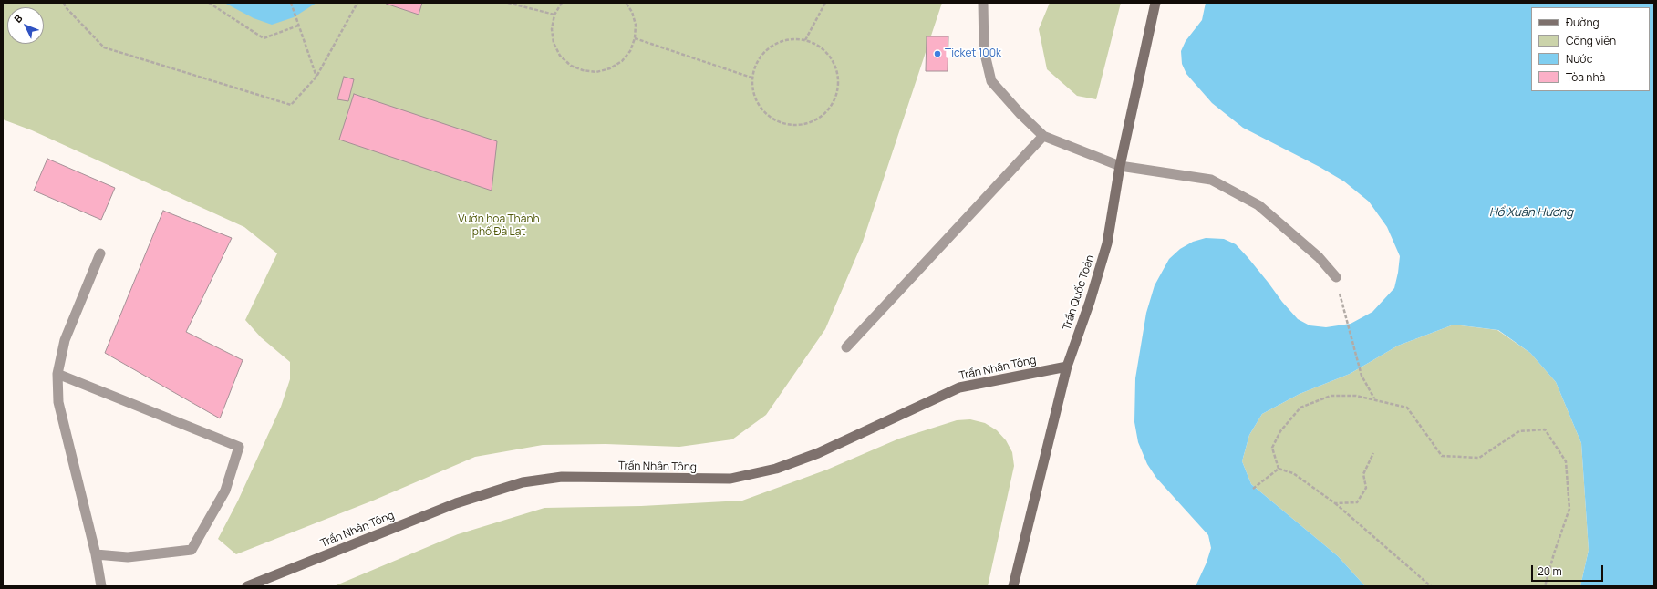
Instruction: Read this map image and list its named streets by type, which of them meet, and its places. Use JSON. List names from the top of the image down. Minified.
{"streets":{"main road":["Trần Quốc Toản","Trần Nhân Tông"]},"crossings":[["Trần Quốc Toản","Trần Nhân Tông"]],"water":["Hồ Xuân Hương"],"parks":["Vườn hoa Thành phố Đà Lạt"],"places":["Ticket 100k"],"legend":["Đường","Công viên","Nước","Tòa nhà"],"scale_bar":"20 m","north":"top left"}
